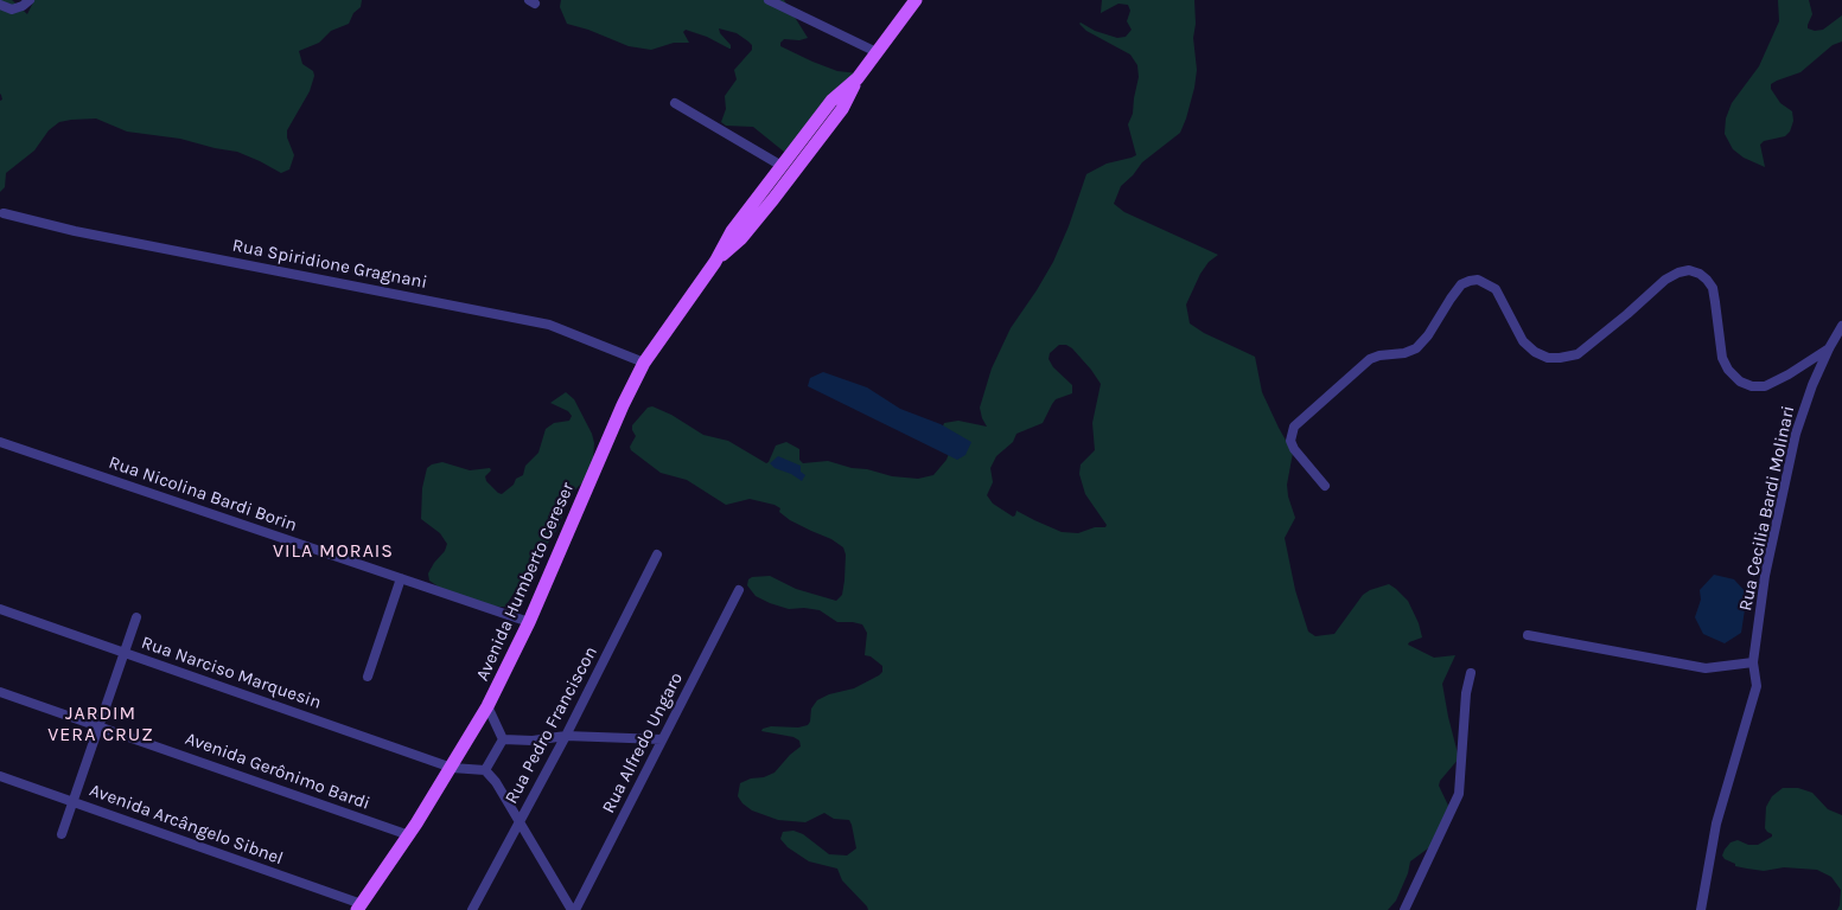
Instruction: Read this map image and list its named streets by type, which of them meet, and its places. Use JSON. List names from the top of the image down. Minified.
{"streets":{"main road":["Avenida Humberto Cereser"],"street":["Rua Spiridione Gragnani","Rua Nicolina Bardi Borin","Rua Cecilia Bardi Molinari","Rua Narciso Marquesin","Rua Pedro Franciscon","Rua Alfredo Ungaro","Avenida Gerônimo Bardi","Avenida Arcângelo Sibnel"]},"crossings":[["Rua Spiridione Gragnani","Avenida Humberto Cereser"],["Rua Nicolina Bardi Borin","Avenida Humberto Cereser"],["Avenida Humberto Cereser","Rua Narciso Marquesin"],["Avenida Humberto Cereser","Avenida Gerônimo Bardi"],["Avenida Humberto Cereser","Avenida Arcângelo Sibnel"]],"districts":["VILA MORAIS","JARDIM VERA CRUZ"]}
